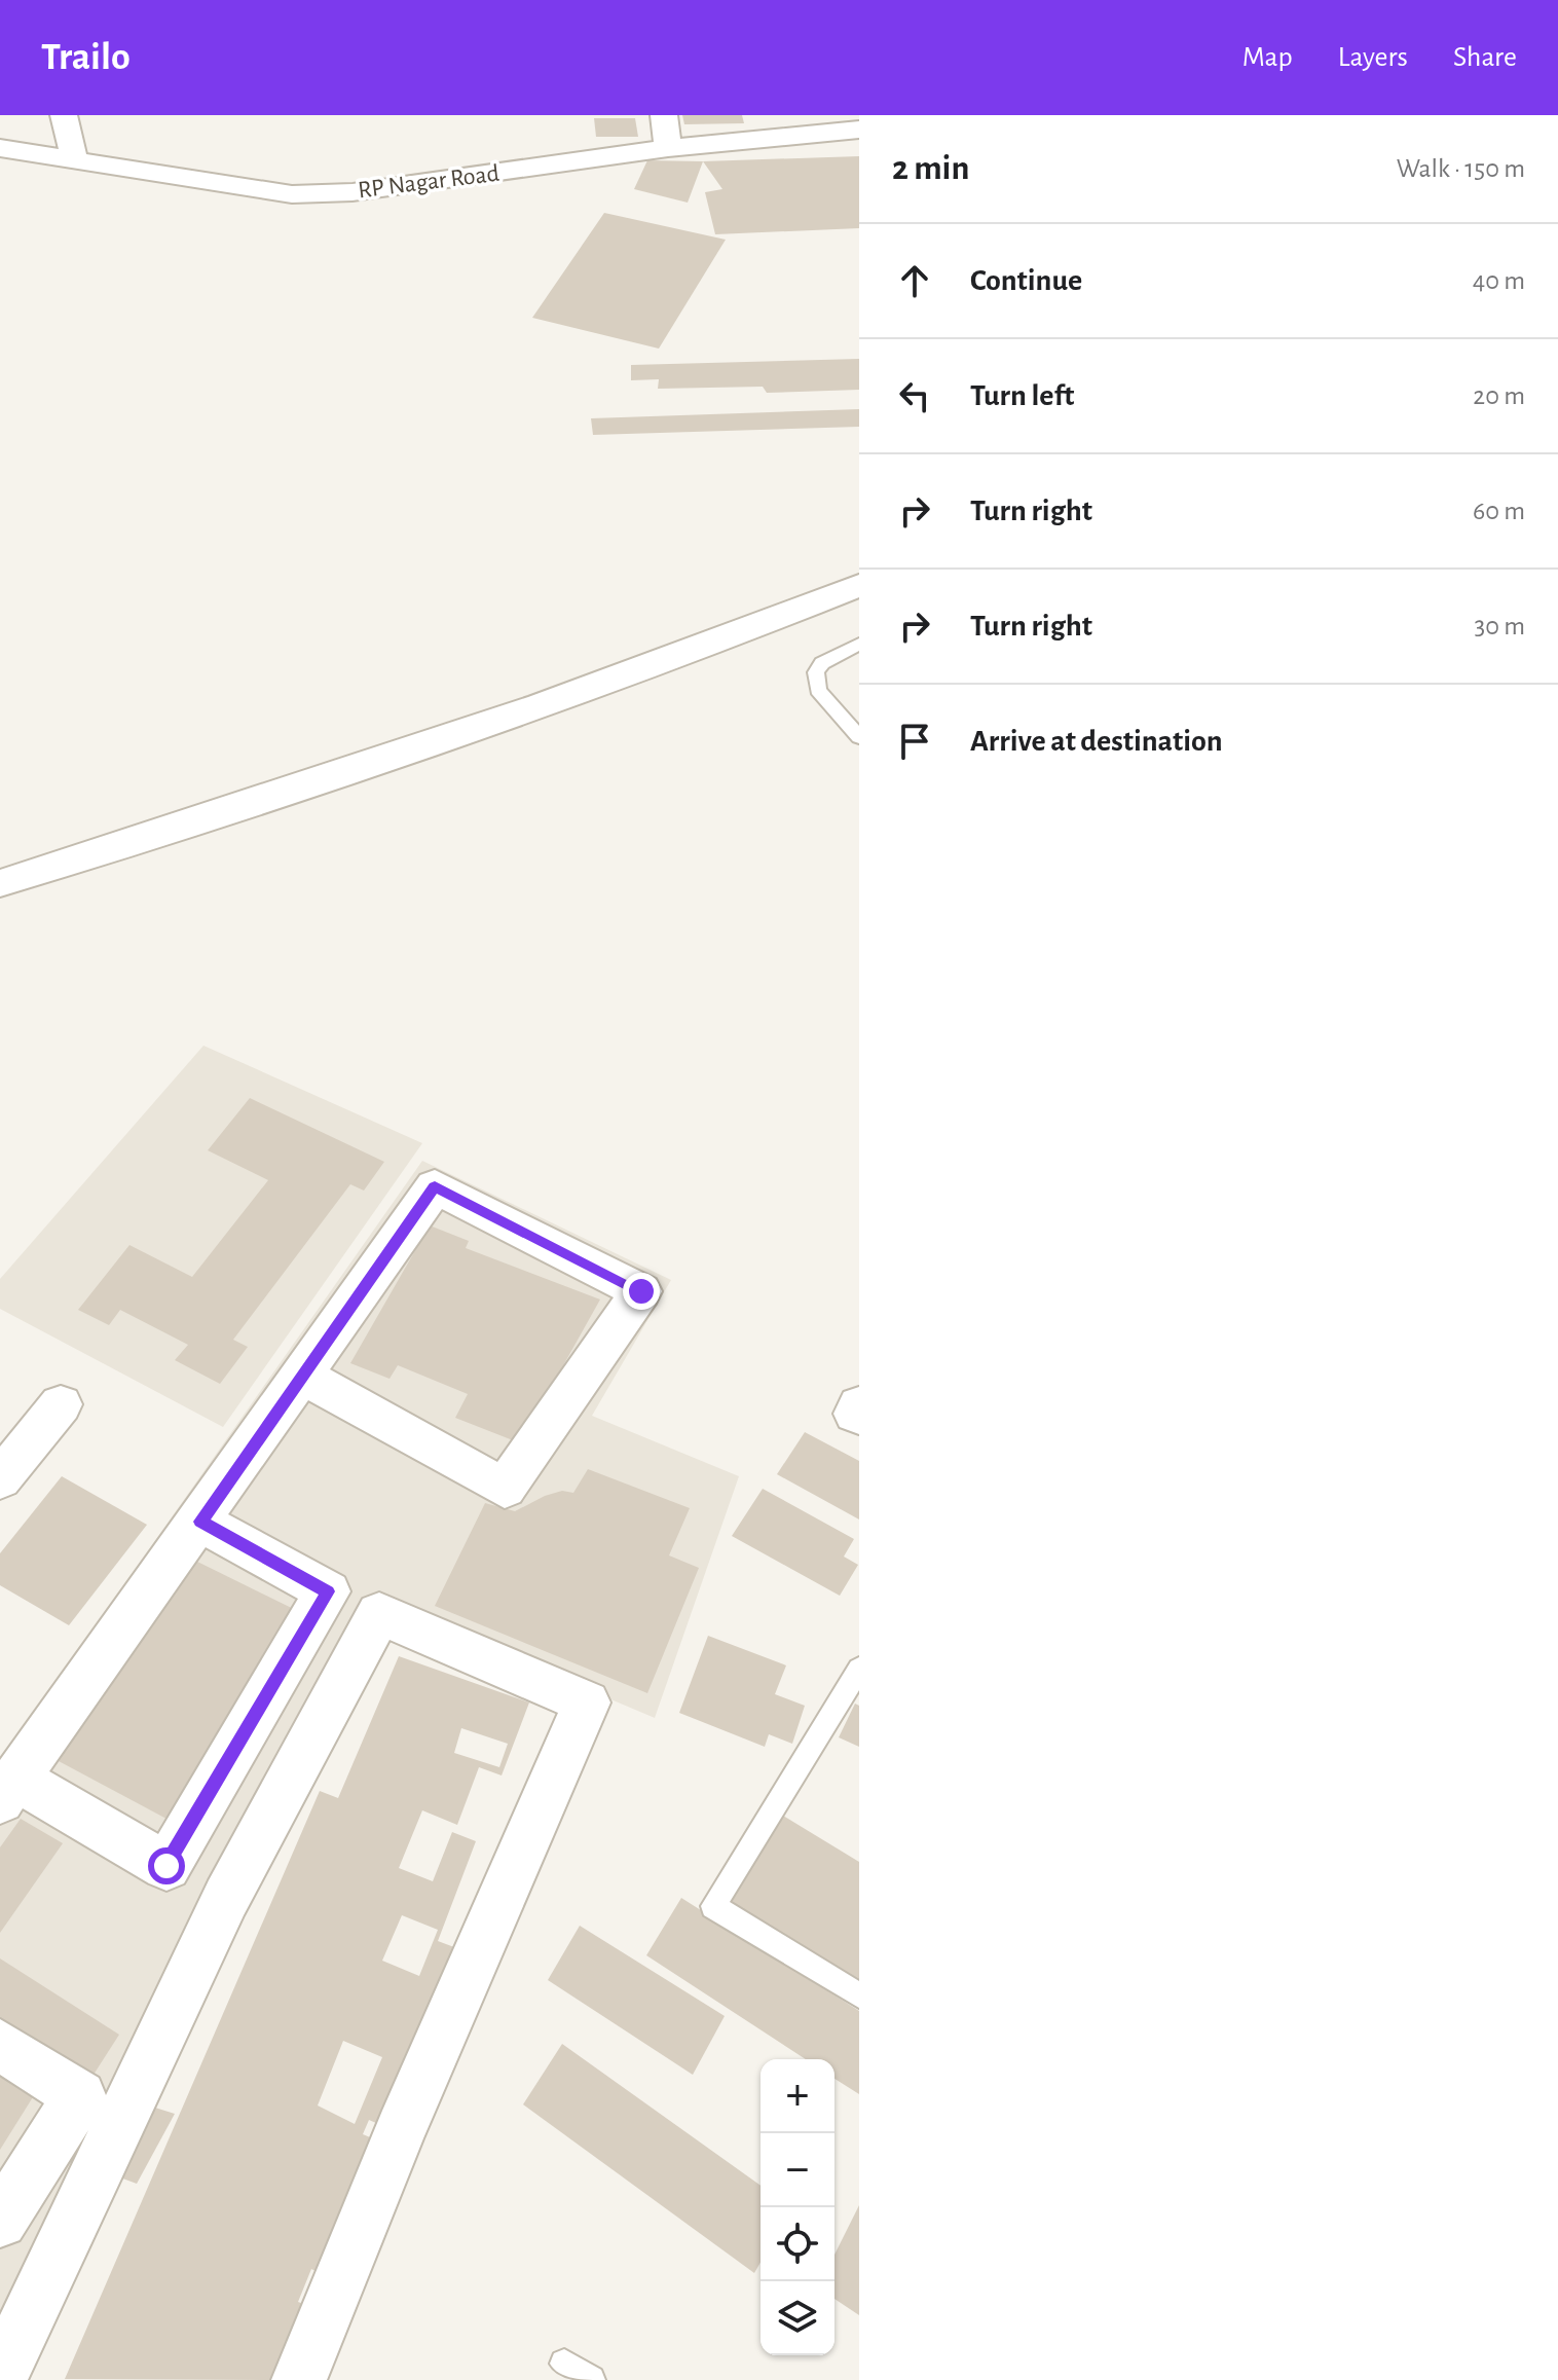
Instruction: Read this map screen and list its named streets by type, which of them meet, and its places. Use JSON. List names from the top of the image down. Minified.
{"streets":{"street":["RP Nagar Road"]},"page":{"header":"Trailo","nav":["Map","Layers","Share"],"heading":["2 min","Walk · 150 m"],"list":[["Continue","40 m"],["Turn left","20 m"],["Turn right","60 m"],["Turn right","30 m"],"Arrive at destination"],"map_buttons":["+","−"]}}
